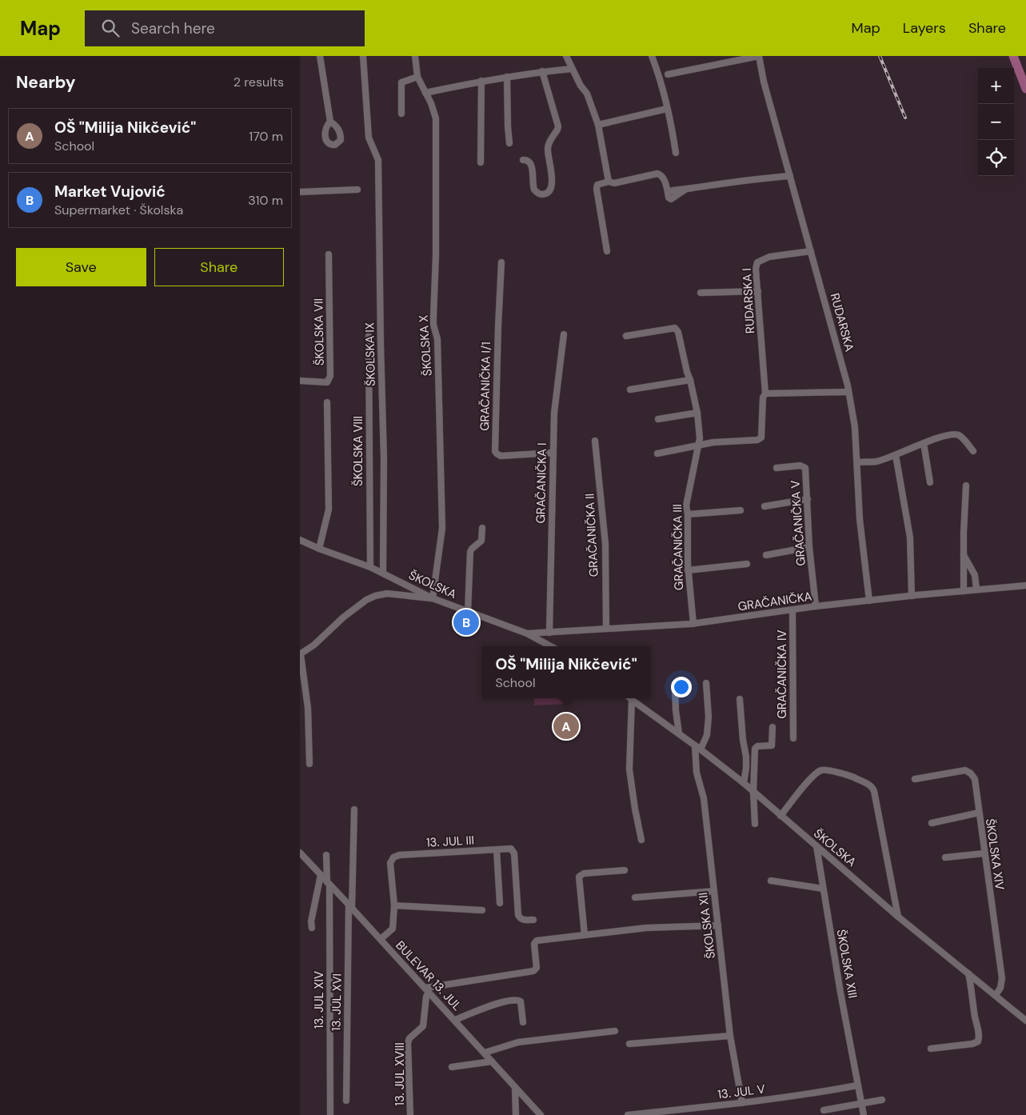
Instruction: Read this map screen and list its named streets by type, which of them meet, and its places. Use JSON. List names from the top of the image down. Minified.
{"streets":{"street":["RUDARSKA I","RUDARSKA","ŠKOLSKA VII","ŠKOLSKA X","ŠKOLSKA IX","GRAČANIČKA I/1","ŠKOLSKA VIII","GRAČANIČKA I","GRAČANIČKA V","GRAČANIČKA II","GRAČANIČKA III","ŠKOLSKA","GRAČANIČKA","GRAČANIČKA IV","13. JUL III","ŠKOLSKA XIV","ŠKOLSKA XII","ŠKOLSKA XIII","BULEVAR 13. JUL","13. JUL XIV","13. JUL XVI","13. JUL XVIII","13. JUL V"]},"crossings":[["RUDARSKA I","RUDARSKA"],["RUDARSKA I","GRAČANIČKA III"],["RUDARSKA","GRAČANIČKA"],["ŠKOLSKA X","ŠKOLSKA"],["ŠKOLSKA IX","ŠKOLSKA"],["GRAČANIČKA I/1","GRAČANIČKA I"],["ŠKOLSKA VIII","ŠKOLSKA"],["GRAČANIČKA I","GRAČANIČKA"],["GRAČANIČKA V","GRAČANIČKA"],["GRAČANIČKA II","GRAČANIČKA"],["GRAČANIČKA III","GRAČANIČKA"],["ŠKOLSKA","GRAČANIČKA"],["ŠKOLSKA","ŠKOLSKA XIV"],["ŠKOLSKA","ŠKOLSKA XII"],["ŠKOLSKA","ŠKOLSKA XIII"],["GRAČANIČKA","GRAČANIČKA IV"],["13. JUL III","BULEVAR 13. JUL"],["ŠKOLSKA XII","13. JUL V"],["ŠKOLSKA XIII","13. JUL V"],["BULEVAR 13. JUL","13. JUL XIV"],["BULEVAR 13. JUL","13. JUL XVI"],["BULEVAR 13. JUL","13. JUL XVIII"]],"page":{"header":"Map","search":"Search here","nav":["Map","Layers","Share"],"heading":["Nearby","2 results"],"map_buttons":["+","−"],"list":[{"mark":"A","name":"OŠ \"Milija Nikčević\"","note":"School","value":"170 m"},{"mark":"B","name":"Market Vujović","note":"Supermarket · Školska","value":"310 m"}],"buttons":["Save","Share"],"pins":["B","A"],"popup":["OŠ \"Milija Nikčević\"","School"]}}
